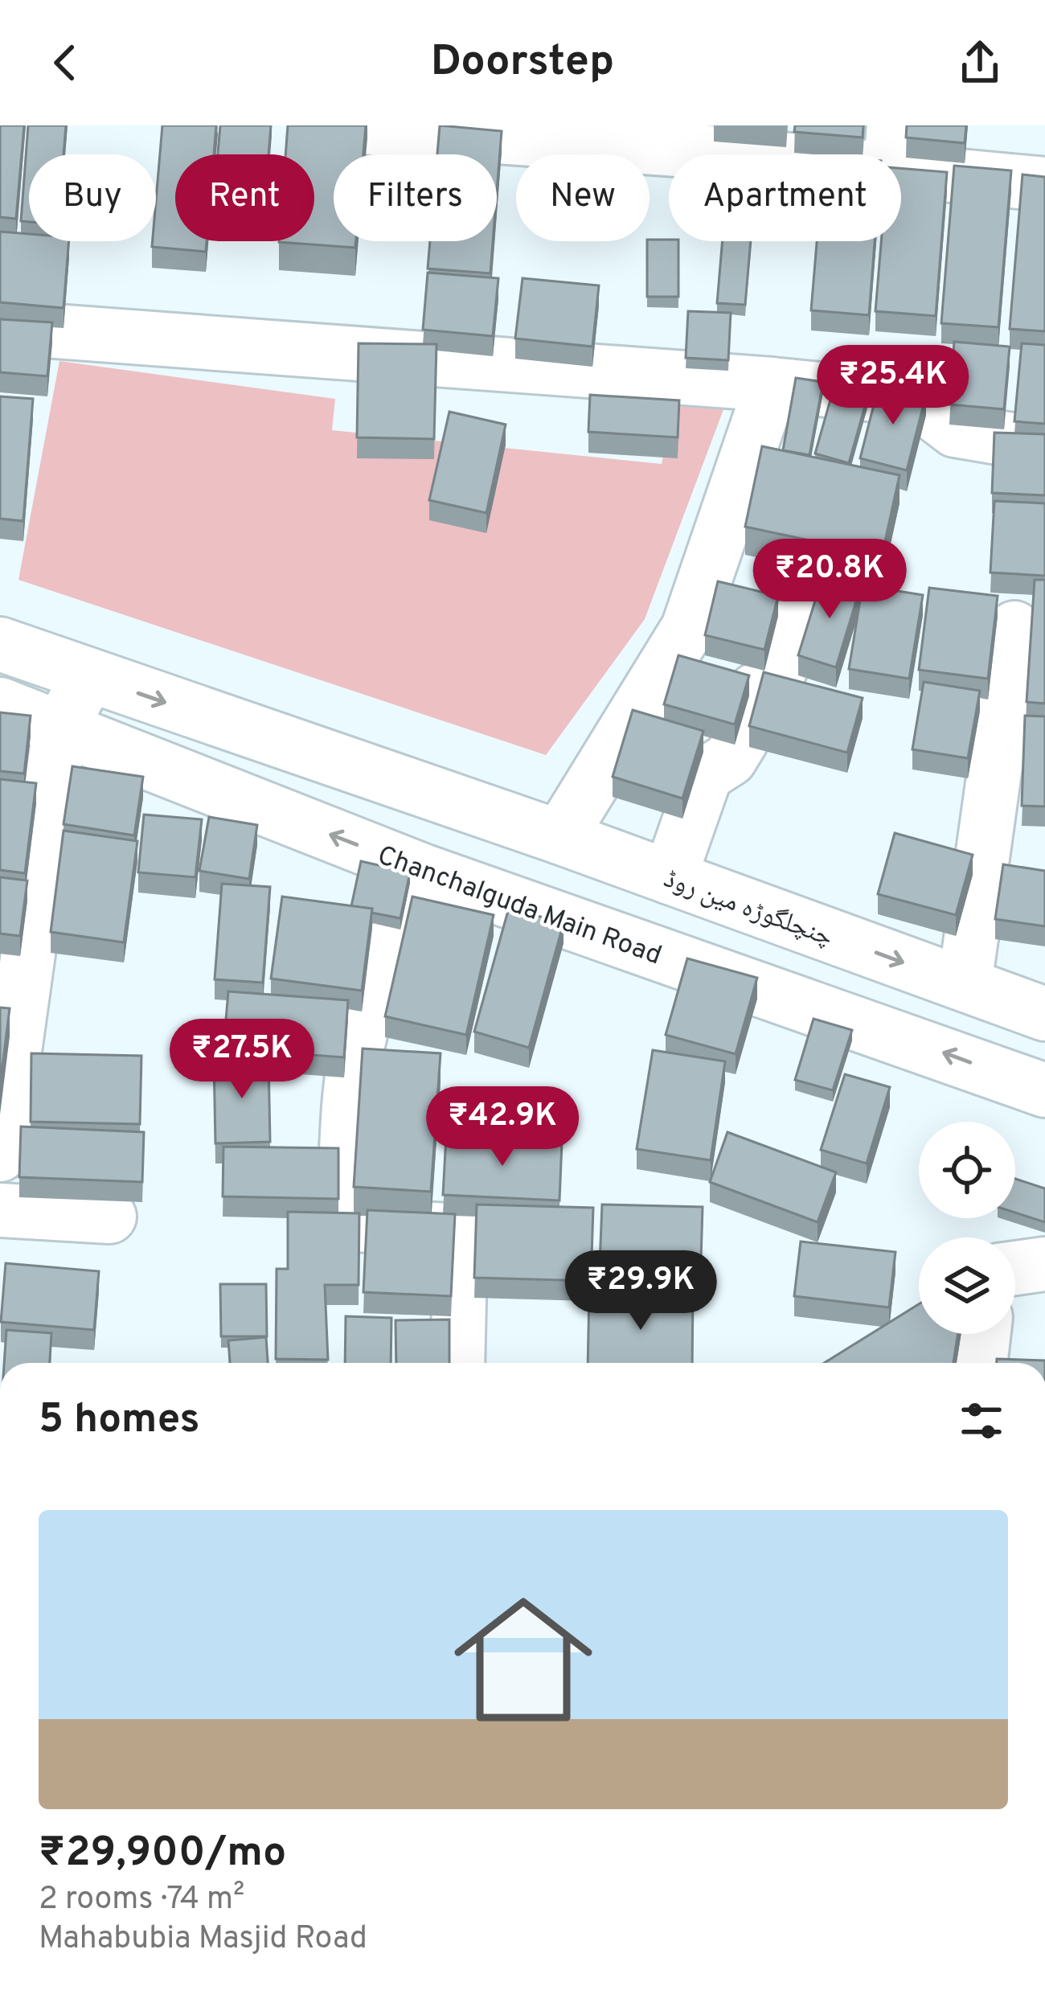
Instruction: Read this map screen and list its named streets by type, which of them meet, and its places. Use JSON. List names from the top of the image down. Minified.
{"streets":{"street":["Chanchalguda Main Road","چنچلگوڑہ مین روڈ"]},"page":{"header":"Doorstep","chip":["Buy","Rent","Filters","New","Apartment"],"price":["₹25.4K","₹20.8K","₹27.5K","₹42.9K","₹29.9K"],"heading":"5 homes","list":[{"name":"₹29,900/mo","note":"2 rooms · 74 m² · Mahabubia Masjid Road"}]}}
